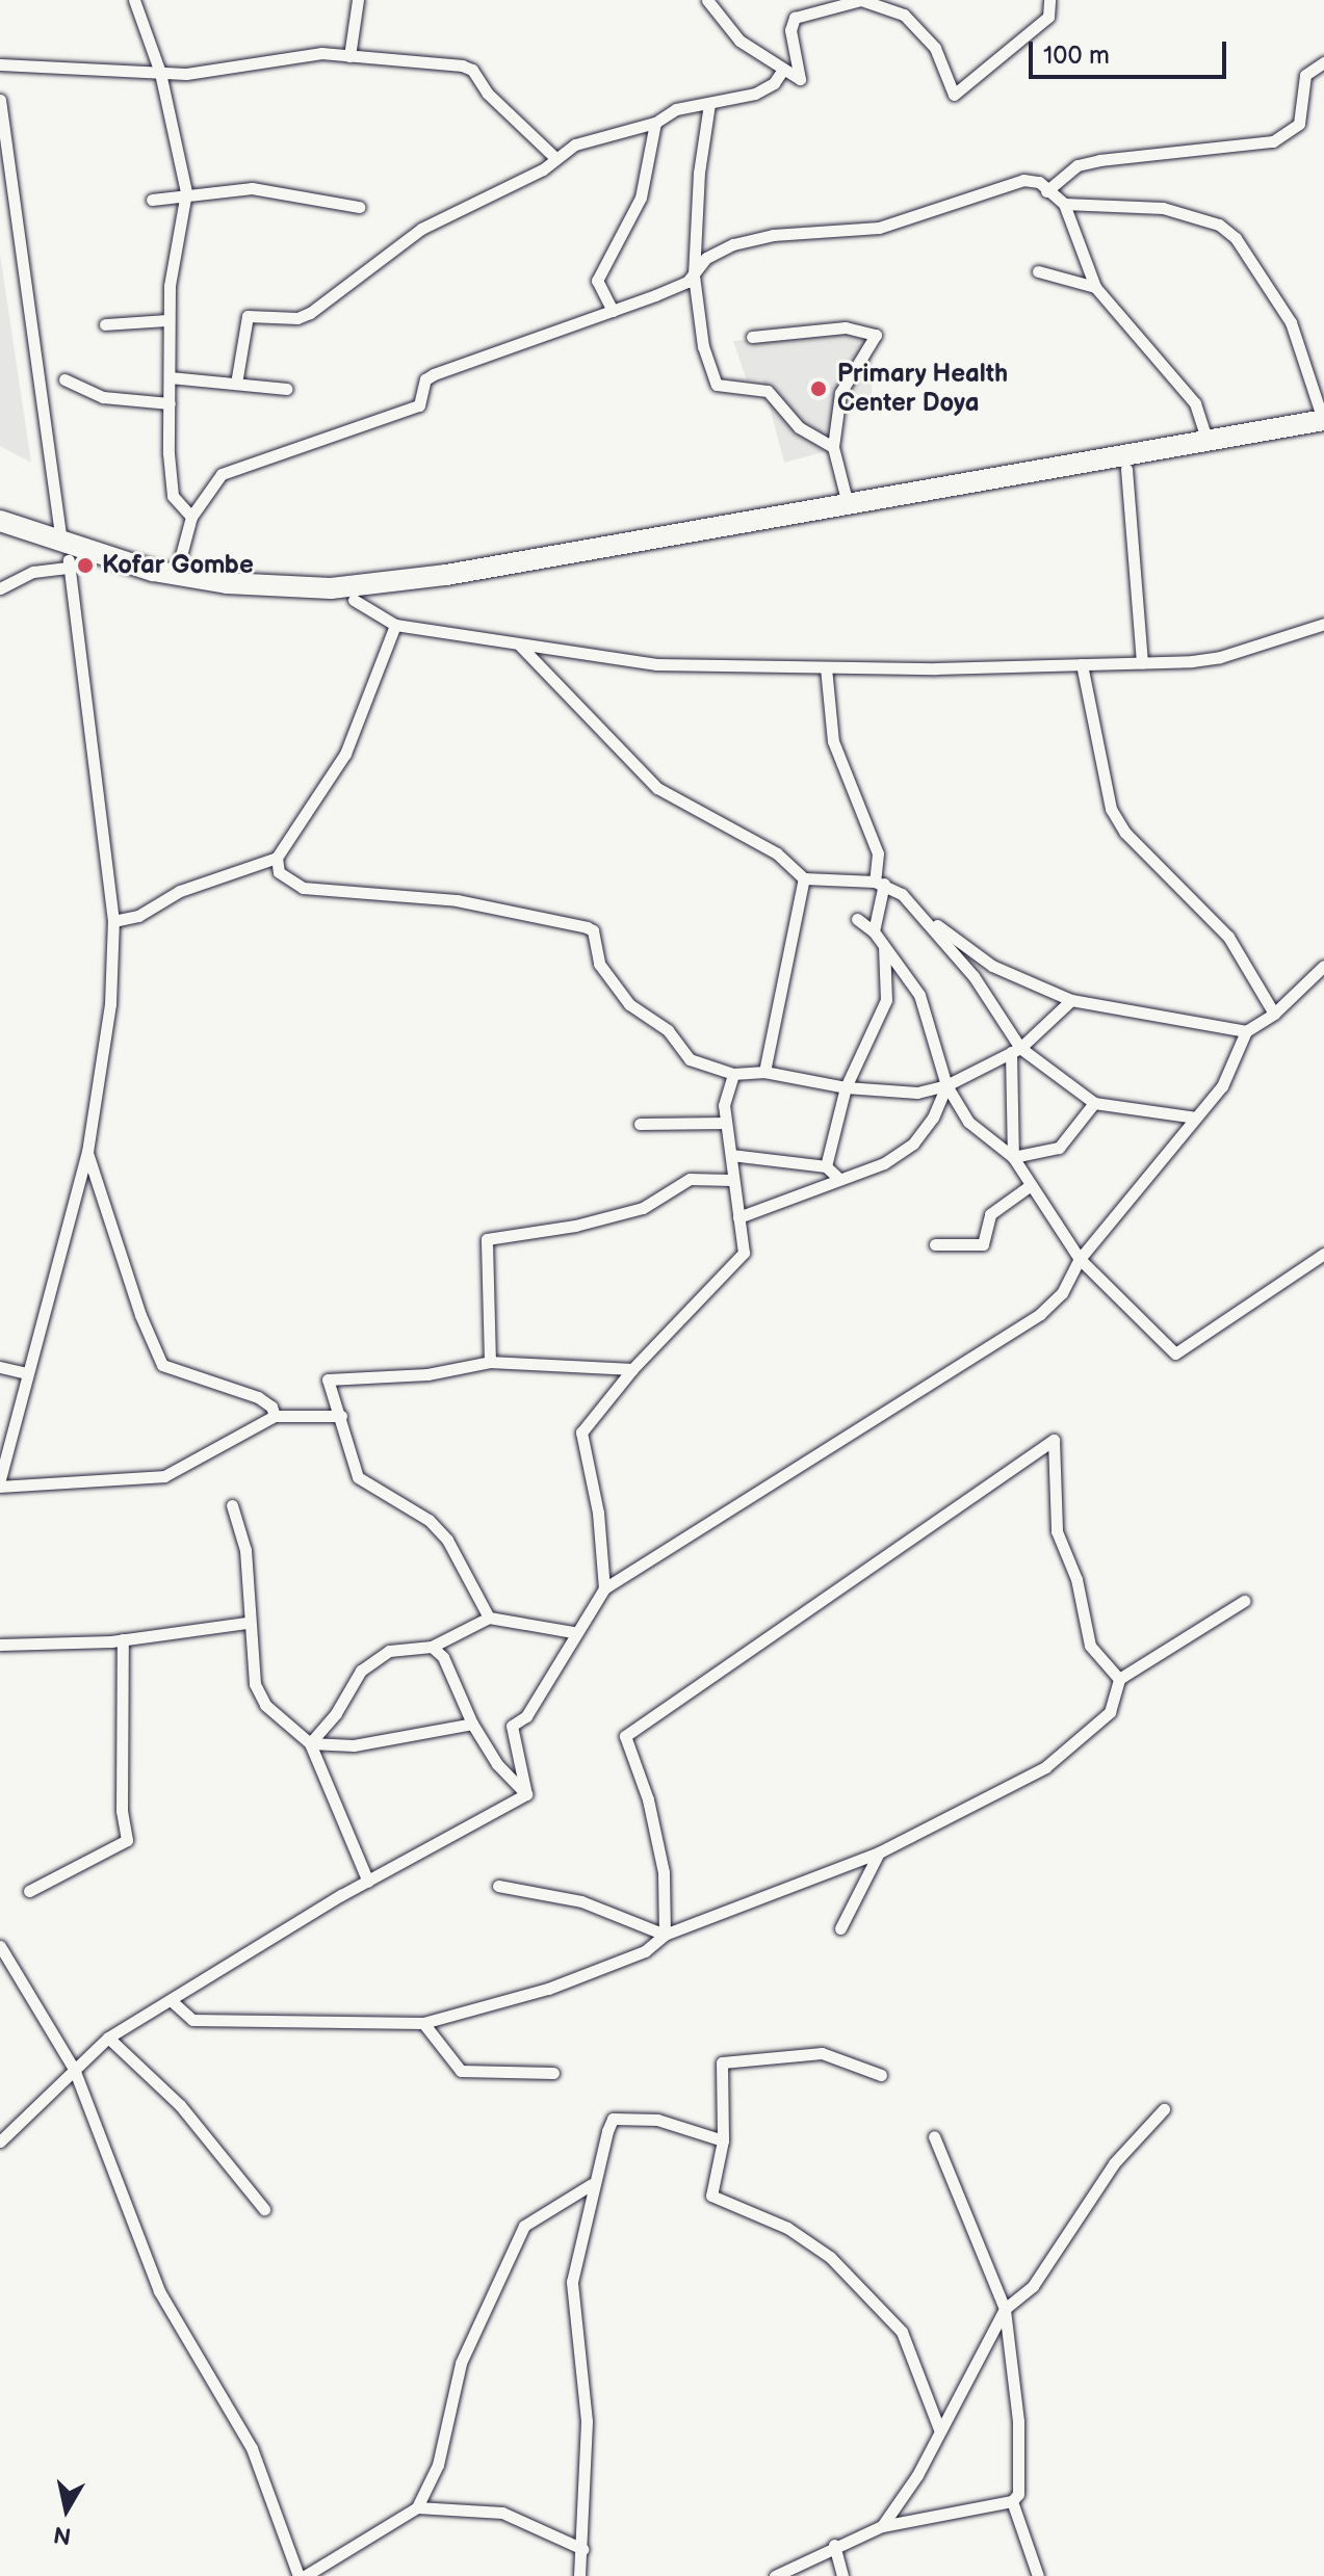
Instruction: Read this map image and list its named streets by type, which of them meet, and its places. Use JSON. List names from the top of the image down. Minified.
{"places":["Primary Health Center Doya","Kofar Gombe"],"scale_bar":"100 m","north":"bottom"}
